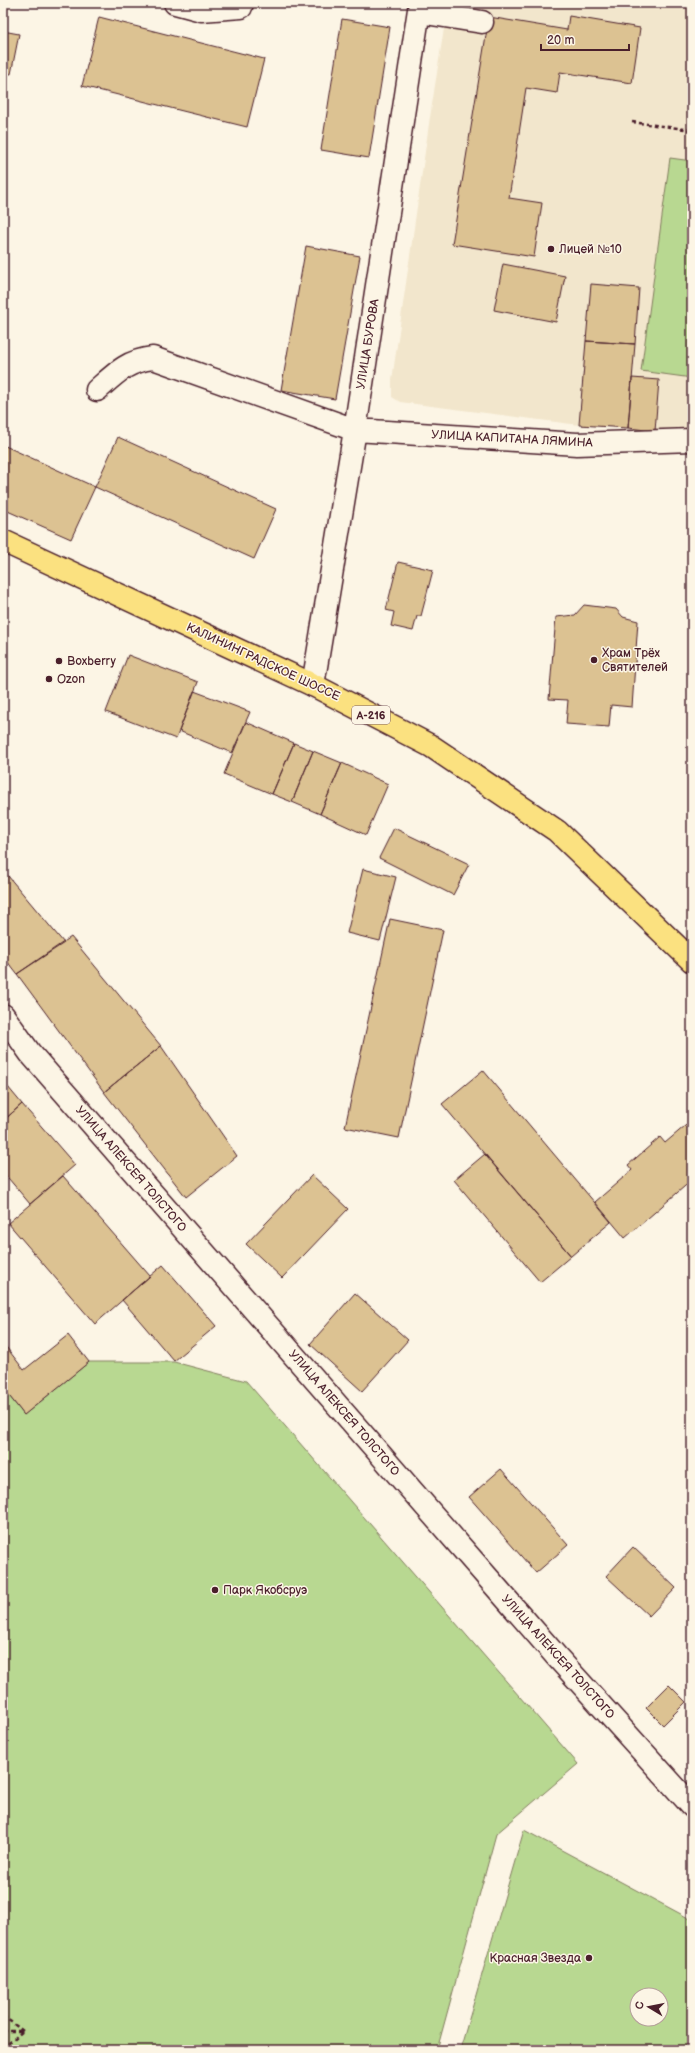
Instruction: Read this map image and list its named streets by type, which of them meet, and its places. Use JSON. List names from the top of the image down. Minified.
{"streets":{"main road":["КАЛИНИНГРАДСКОЕ ШОССЕ","А-216"],"street":["УЛИЦА БУРОВА","УЛИЦА КАПИТАНА ЛЯМИНА","УЛИЦА АЛЕКСЕЯ ТОЛСТОГО"]},"crossings":[["УЛИЦА БУРОВА","УЛИЦА КАПИТАНА ЛЯМИНА"],["УЛИЦА БУРОВА","КАЛИНИНГРАДСКОЕ ШОССЕ"]],"places":["Лицей №10","Храм Трёх Святителей","Boxberry","Ozon","Парк Якобсруэ","Красная Звезда"],"scale_bar":"20 m","north":"left"}
